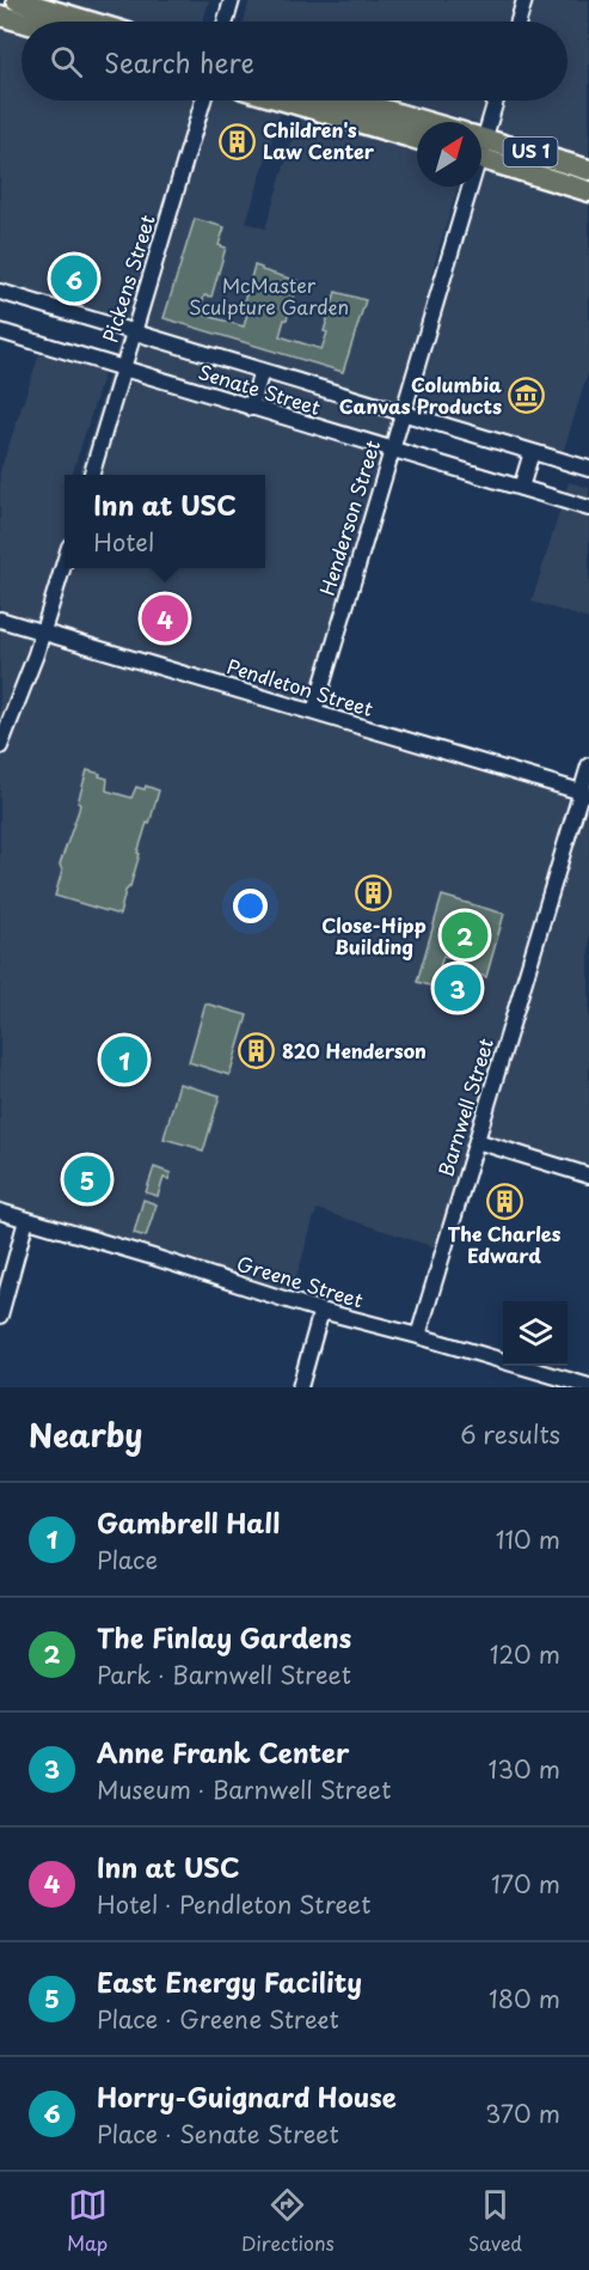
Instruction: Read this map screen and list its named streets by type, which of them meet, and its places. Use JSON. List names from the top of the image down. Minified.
{"streets":{"main road":["US 1"],"street":["Pickens Street","Senate Street","Henderson Street","Pendleton Street","Barnwell Street","Greene Street"]},"crossings":[["Pickens Street","Senate Street"],["Senate Street","Henderson Street"],["Henderson Street","Pendleton Street"],["Pendleton Street","Barnwell Street"],["Barnwell Street","Greene Street"]],"parks":["McMaster Sculpture Garden"],"places":{"building":["Children's Law Center","Close-Hipp Building","820 Henderson","The Charles Edward"],"museum":["Columbia Canvas Products"]},"north":"top right","page":{"search":"Search here","pins":["6","4","2","3","1","5"],"popup":["Inn at USC","Hotel"],"heading":["Nearby","6 results"],"list":[{"mark":"1","name":"Gambrell Hall","note":"Place","value":"110 m"},{"mark":"2","name":"The Finlay Gardens","note":"Park · Barnwell Street","value":"120 m"},{"mark":"3","name":"Anne Frank Center","note":"Museum · Barnwell Street","value":"130 m"},{"mark":"4","name":"Inn at USC","note":"Hotel · Pendleton Street","value":"170 m"},{"mark":"5","name":"East Energy Facility","note":"Place · Greene Street","value":"180 m"},{"mark":"6","name":"Horry-Guignard House","note":"Place · Senate Street","value":"370 m"}],"nav":["Map","Directions","Saved"]}}
